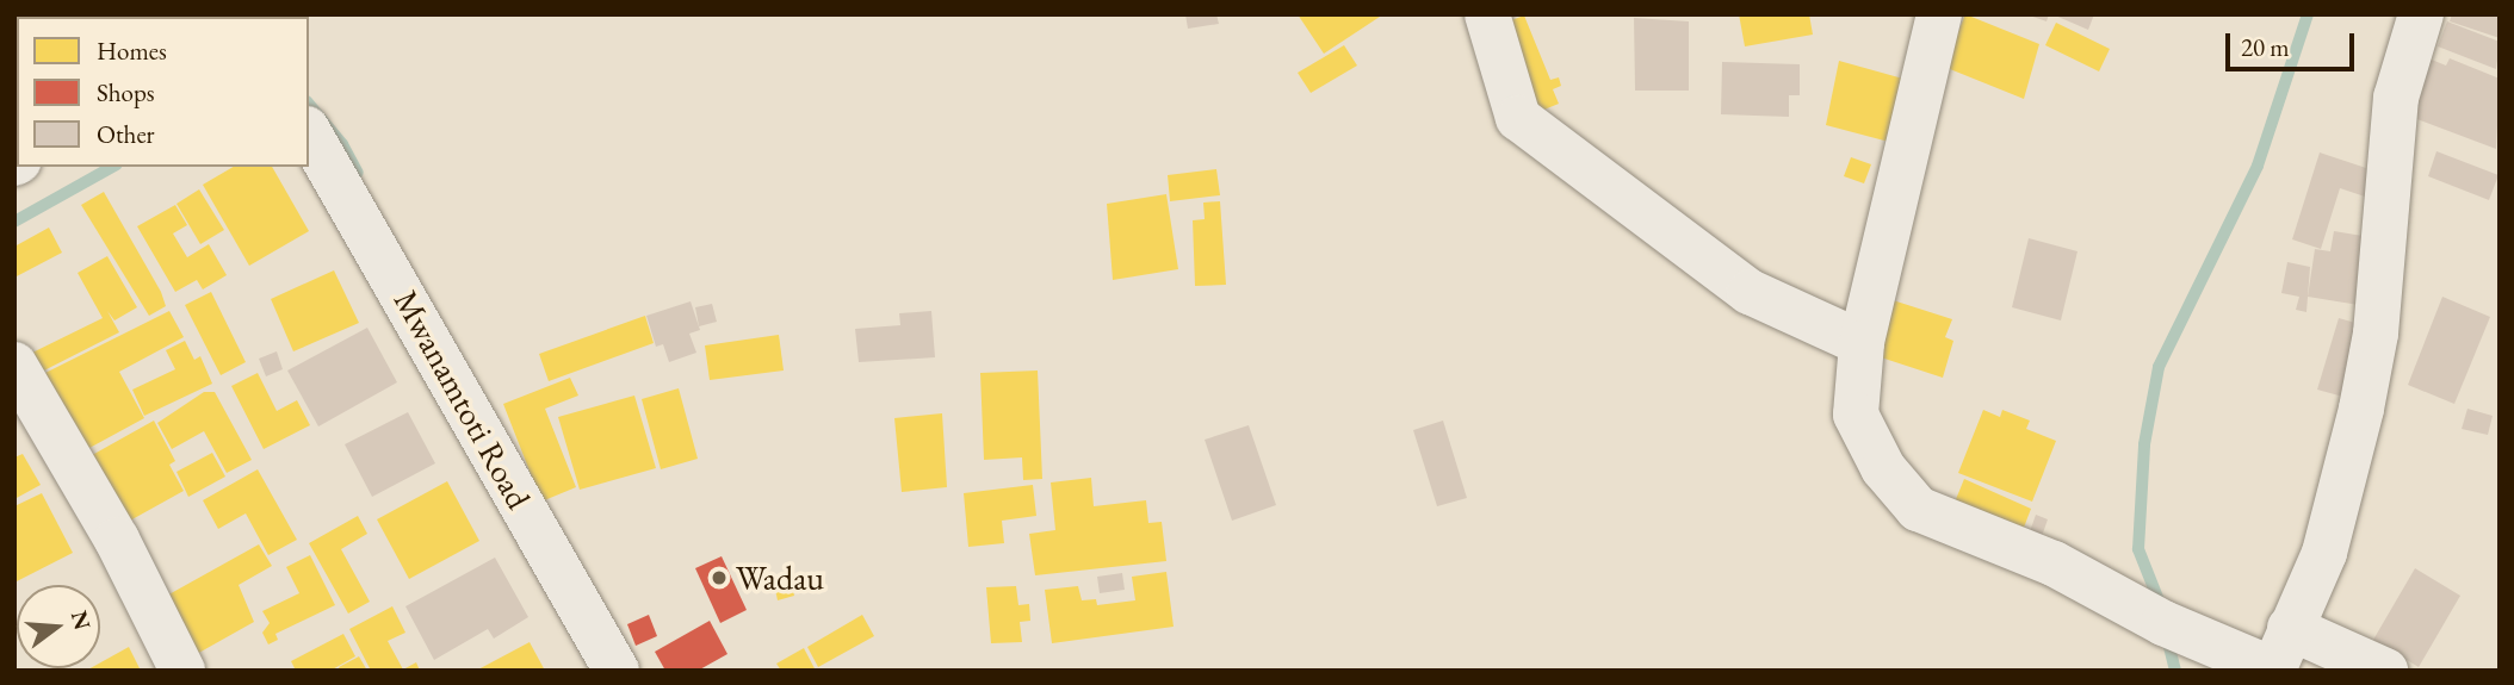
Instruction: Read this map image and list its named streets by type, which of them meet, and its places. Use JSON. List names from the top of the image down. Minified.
{"streets":{"street":["Mwanamtoti Road"]},"places":["Wadau"],"legend":["Homes","Shops","Other"],"scale_bar":"20 m","north":"right"}
